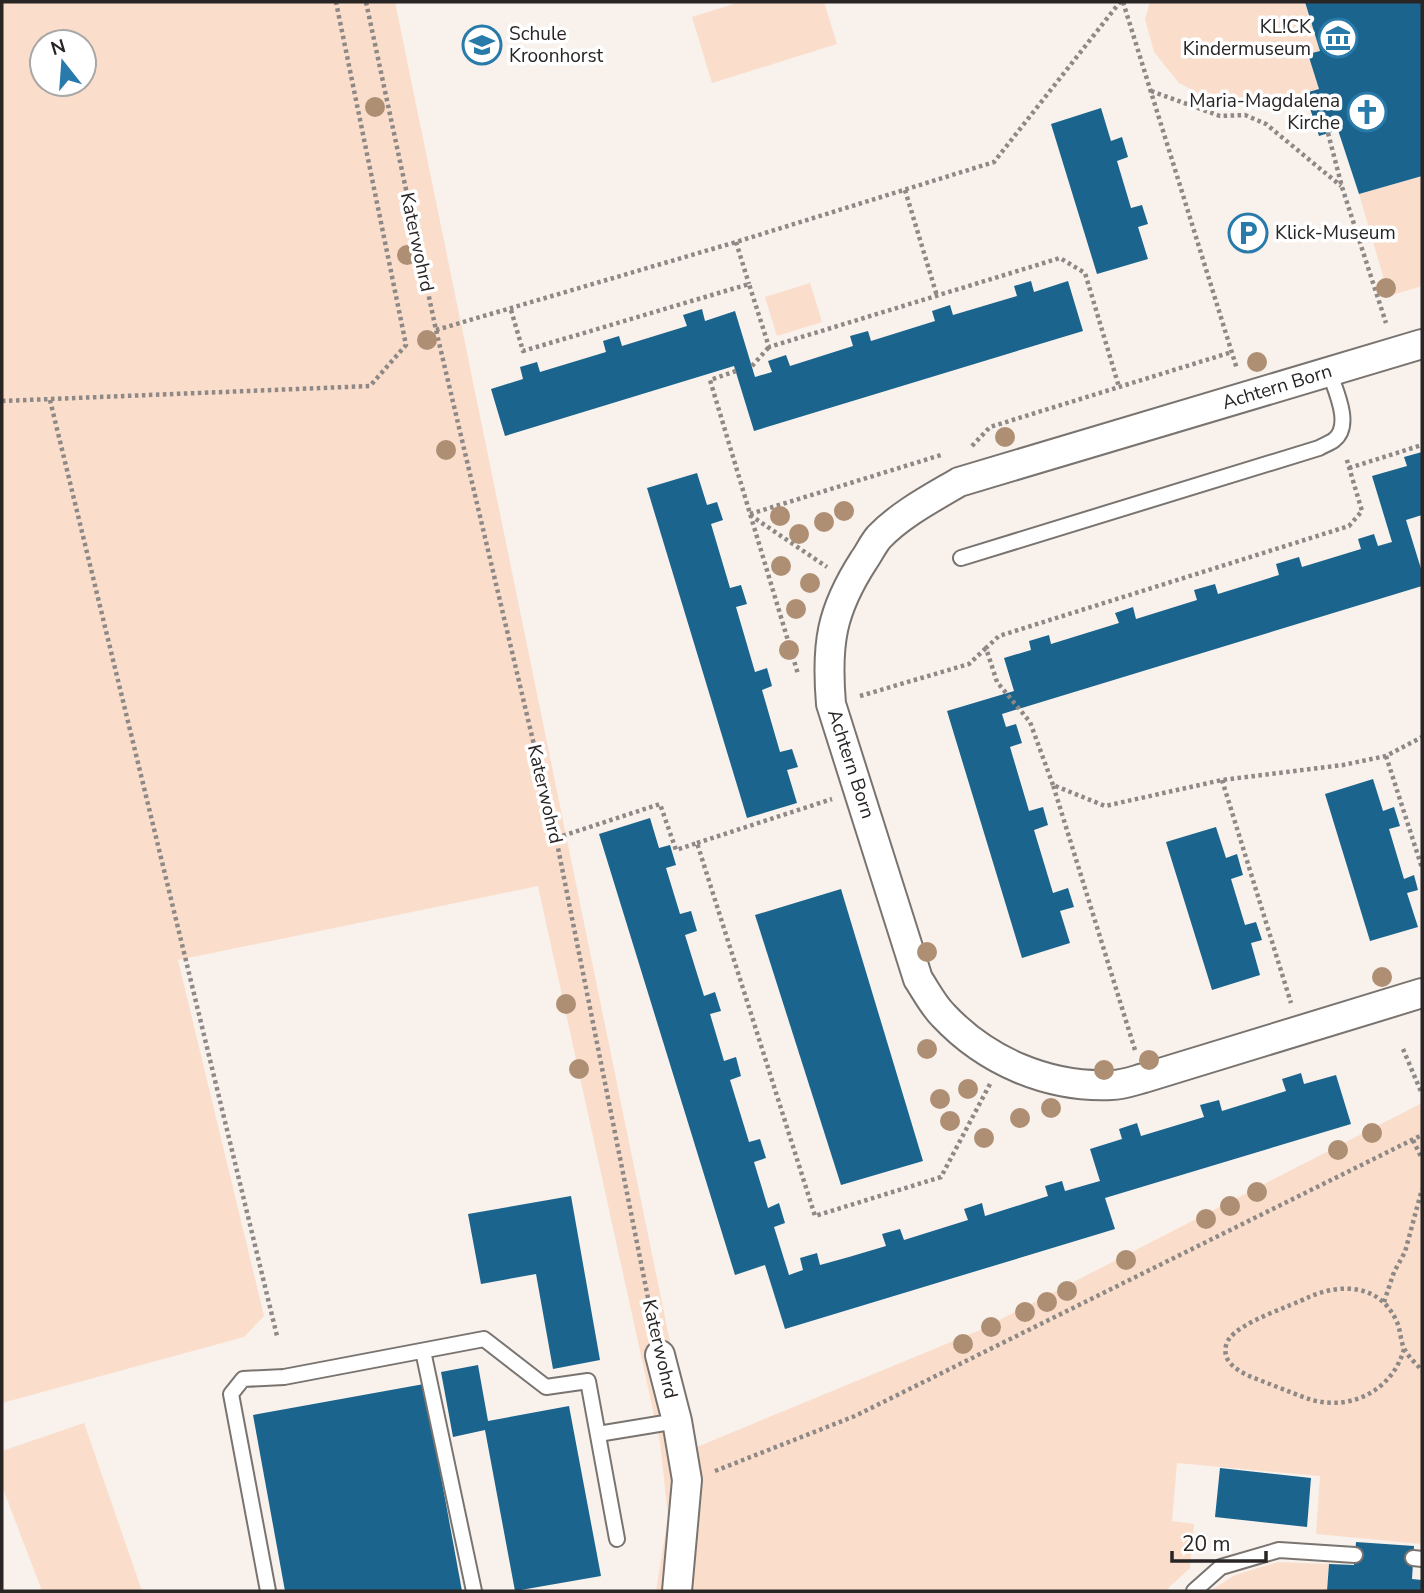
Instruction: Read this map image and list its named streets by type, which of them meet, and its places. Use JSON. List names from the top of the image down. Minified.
{"streets":{"street":["Katerwohrd","Achtern Born"]},"places":{"museum":["KL!CK Kindermuseum"],"school or university":["Schule Kroonhorst"],"church":["Maria-Magdalena Kirche"],"parking":["Klick-Museum"]},"scale_bar":"20 m","north":"top"}
